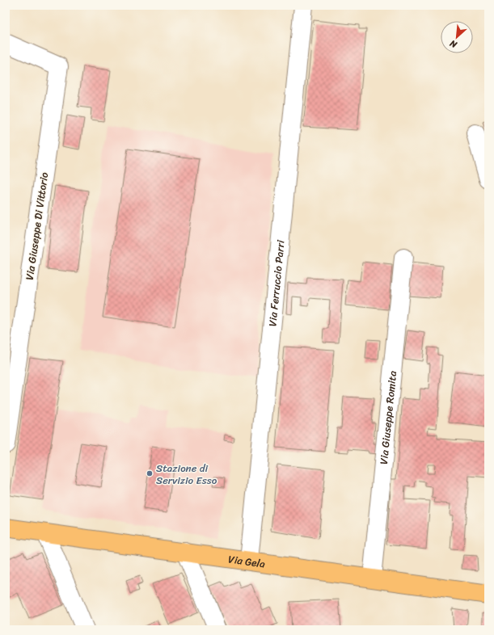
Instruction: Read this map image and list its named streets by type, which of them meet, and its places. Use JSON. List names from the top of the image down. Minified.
{"streets":{"main road":["Via Gela"],"street":["Via Giuseppe Di Vittorio","Via Ferruccio Parri","Via Giuseppe Romita"]},"crossings":[["Via Ferruccio Parri","Via Gela"],["Via Giuseppe Romita","Via Gela"]],"places":["Stazione di Servizio Esso"],"north":"bottom left"}
